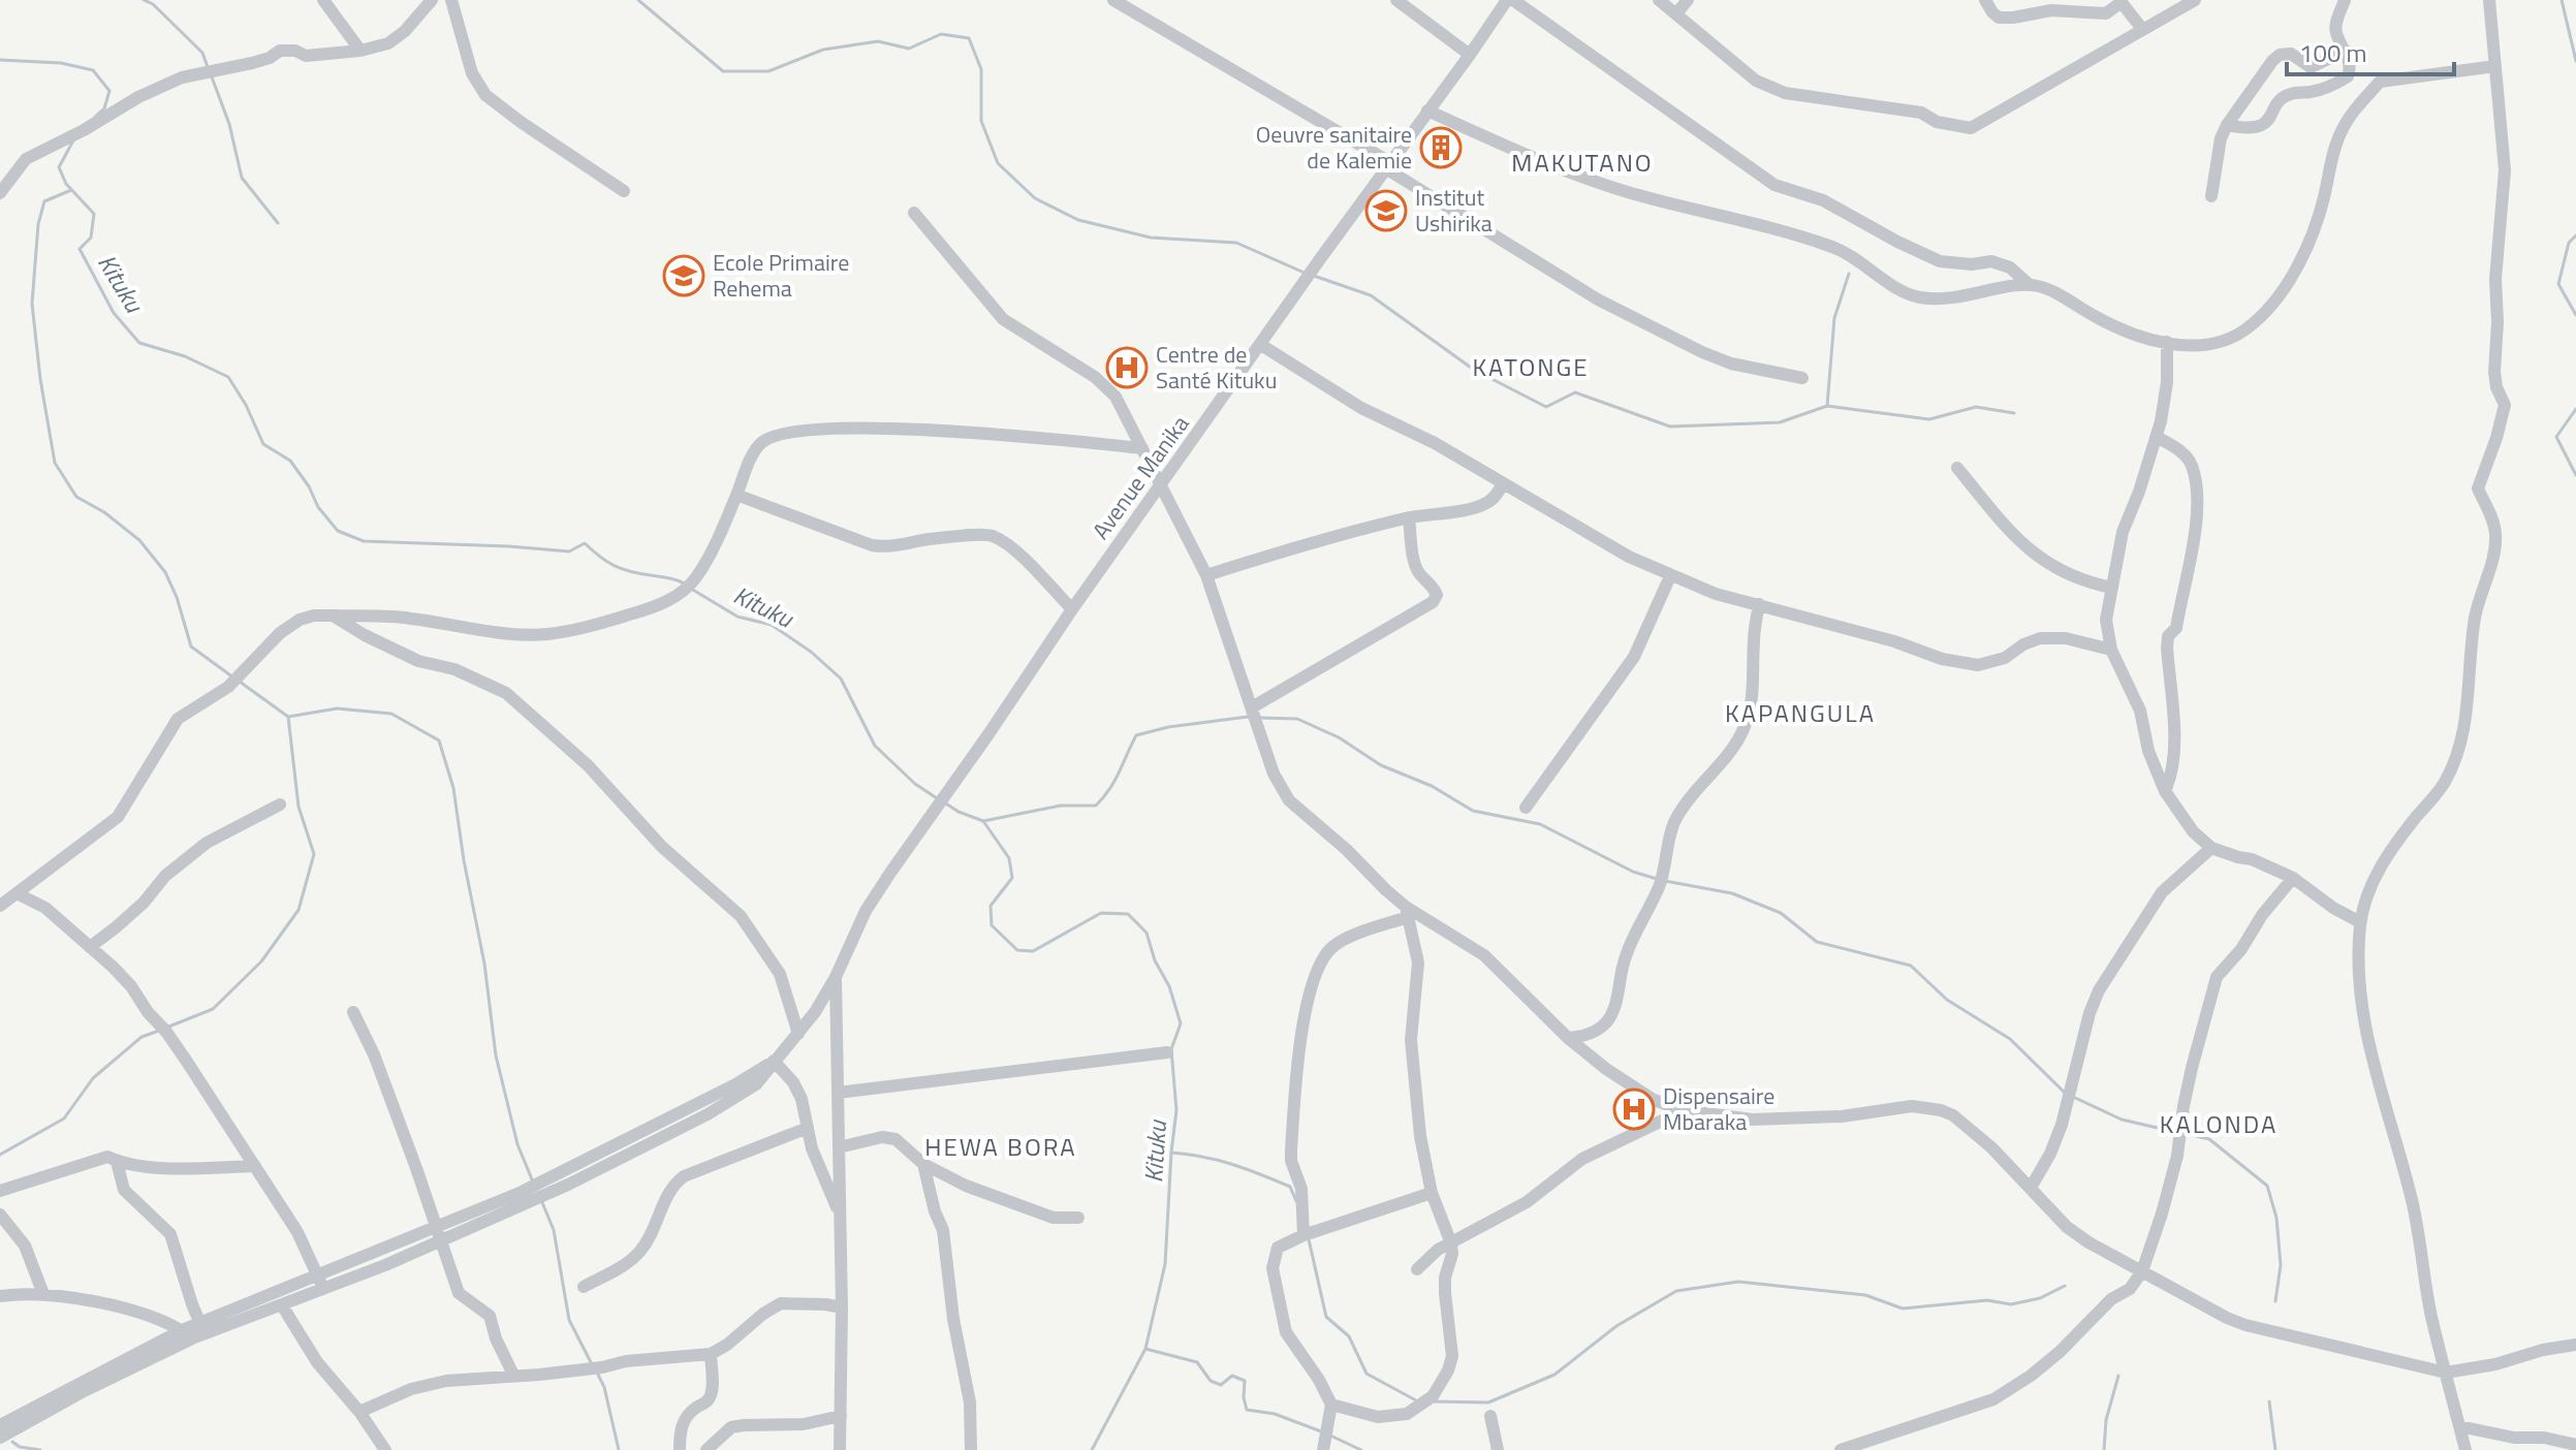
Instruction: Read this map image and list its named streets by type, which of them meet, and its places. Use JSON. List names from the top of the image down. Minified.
{"streets":{"street":["Avenue Manika"]},"districts":["MAKUTANO","KATONGE","KAPANGULA","KALONDA","HEWA BORA"],"water":["Kituku"],"places":{"building":["Oeuvre sanitaire de Kalemie"],"school or university":["Institut Ushirika","Ecole Primaire Rehema"],"hospital":["Centre de Santé Kituku","Dispensaire Mbaraka"]},"scale_bar":"100 m"}
